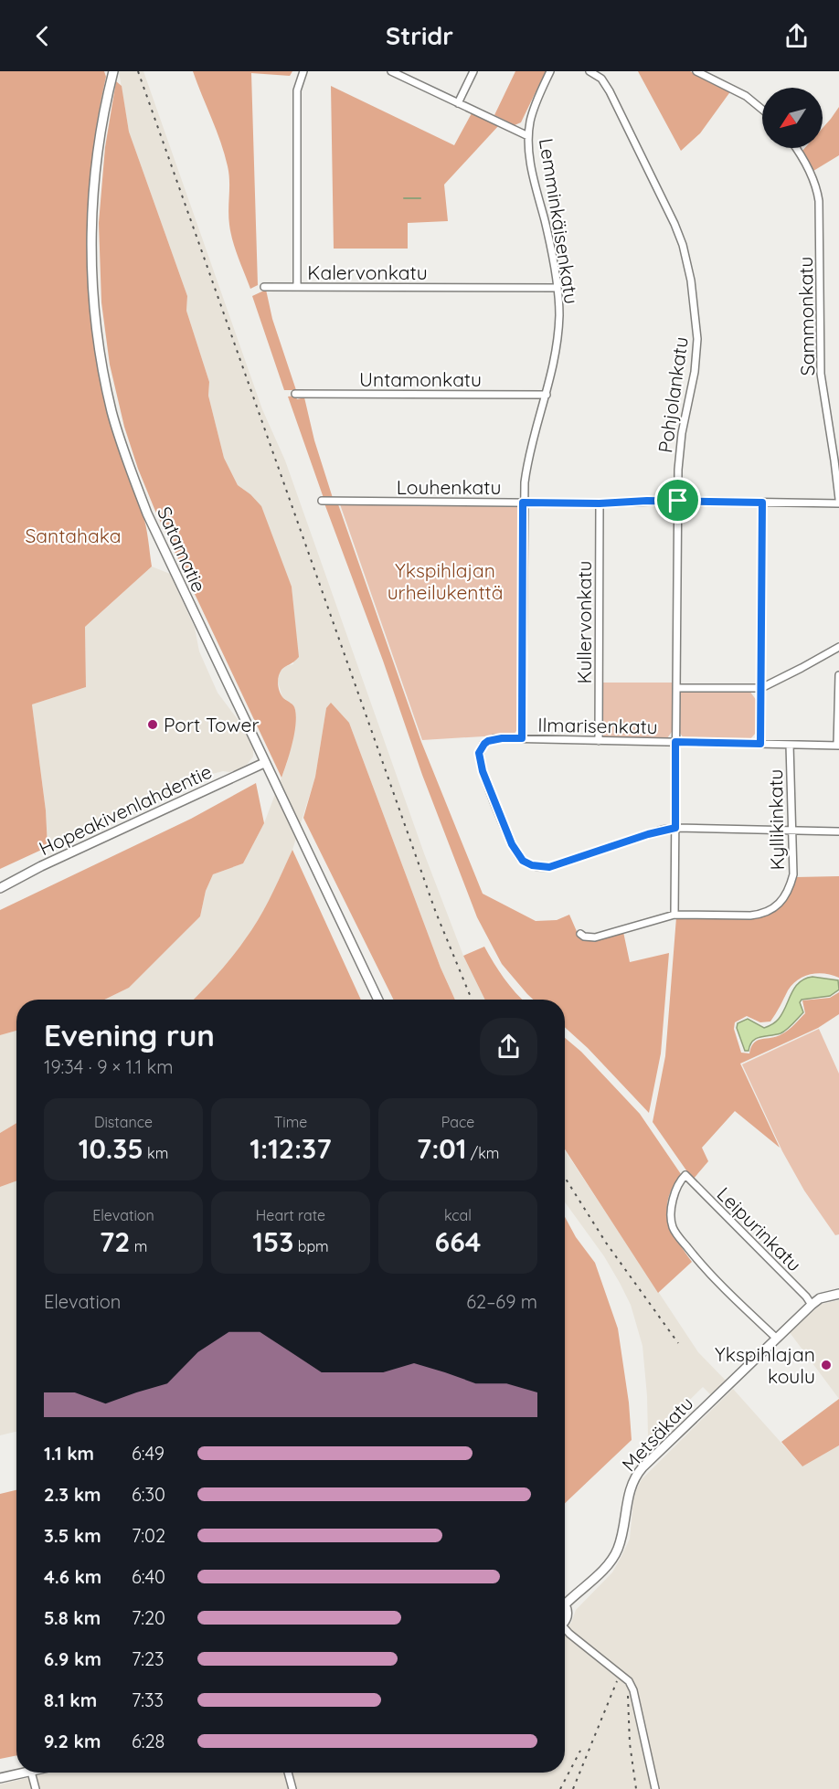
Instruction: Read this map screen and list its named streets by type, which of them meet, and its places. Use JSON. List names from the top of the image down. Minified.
{"streets":{"main road":["Satamatie","Hopeakivenlahdentie","Metsäkatu"],"street":["Lemminkäisenkatu","Kalervonkatu","Sammonkatu","Untamonkatu","Pohjolankatu","Louhenkatu","Kullervonkatu","Ilmarisenkatu","Kyllikinkatu","Leipurinkatu"]},"crossings":[["Lemminkäisenkatu","Kalervonkatu"],["Lemminkäisenkatu","Untamonkatu"],["Lemminkäisenkatu","Louhenkatu"],["Lemminkäisenkatu","Ilmarisenkatu"],["Pohjolankatu","Louhenkatu"],["Pohjolankatu","Ilmarisenkatu"],["Pohjolankatu","Kyllikinkatu"],["Louhenkatu","Kullervonkatu"],["Satamatie","Hopeakivenlahdentie"],["Kullervonkatu","Ilmarisenkatu"],["Ilmarisenkatu","Kyllikinkatu"],["Leipurinkatu","Metsäkatu"]],"parks":["Santahaka","Ykspihlajan urheilukenttä"],"places":["Port Tower","Ykspihlajan koulu"],"north":"bottom left","page":{"header":"Stridr","heading":["Evening run","19:34 · 9 × 1.1 km"],"stats":[["Distance","10.35 km"],["Time","1:12:37"],["Pace","7:01 /km"],["Elevation","72 m"],["Heart rate","153 bpm"],["kcal","664"]],"chart":["Elevation","62–69 m"],"list":[{"name":"1.1 km","note":"6:49"},{"name":"2.3 km","note":"6:30"},{"name":"3.5 km","note":"7:02"},{"name":"4.6 km","note":"6:40"},{"name":"5.8 km","note":"7:20"},{"name":"6.9 km","note":"7:23"},{"name":"8.1 km","note":"7:33"},{"name":"9.2 km","note":"6:28"}]}}
